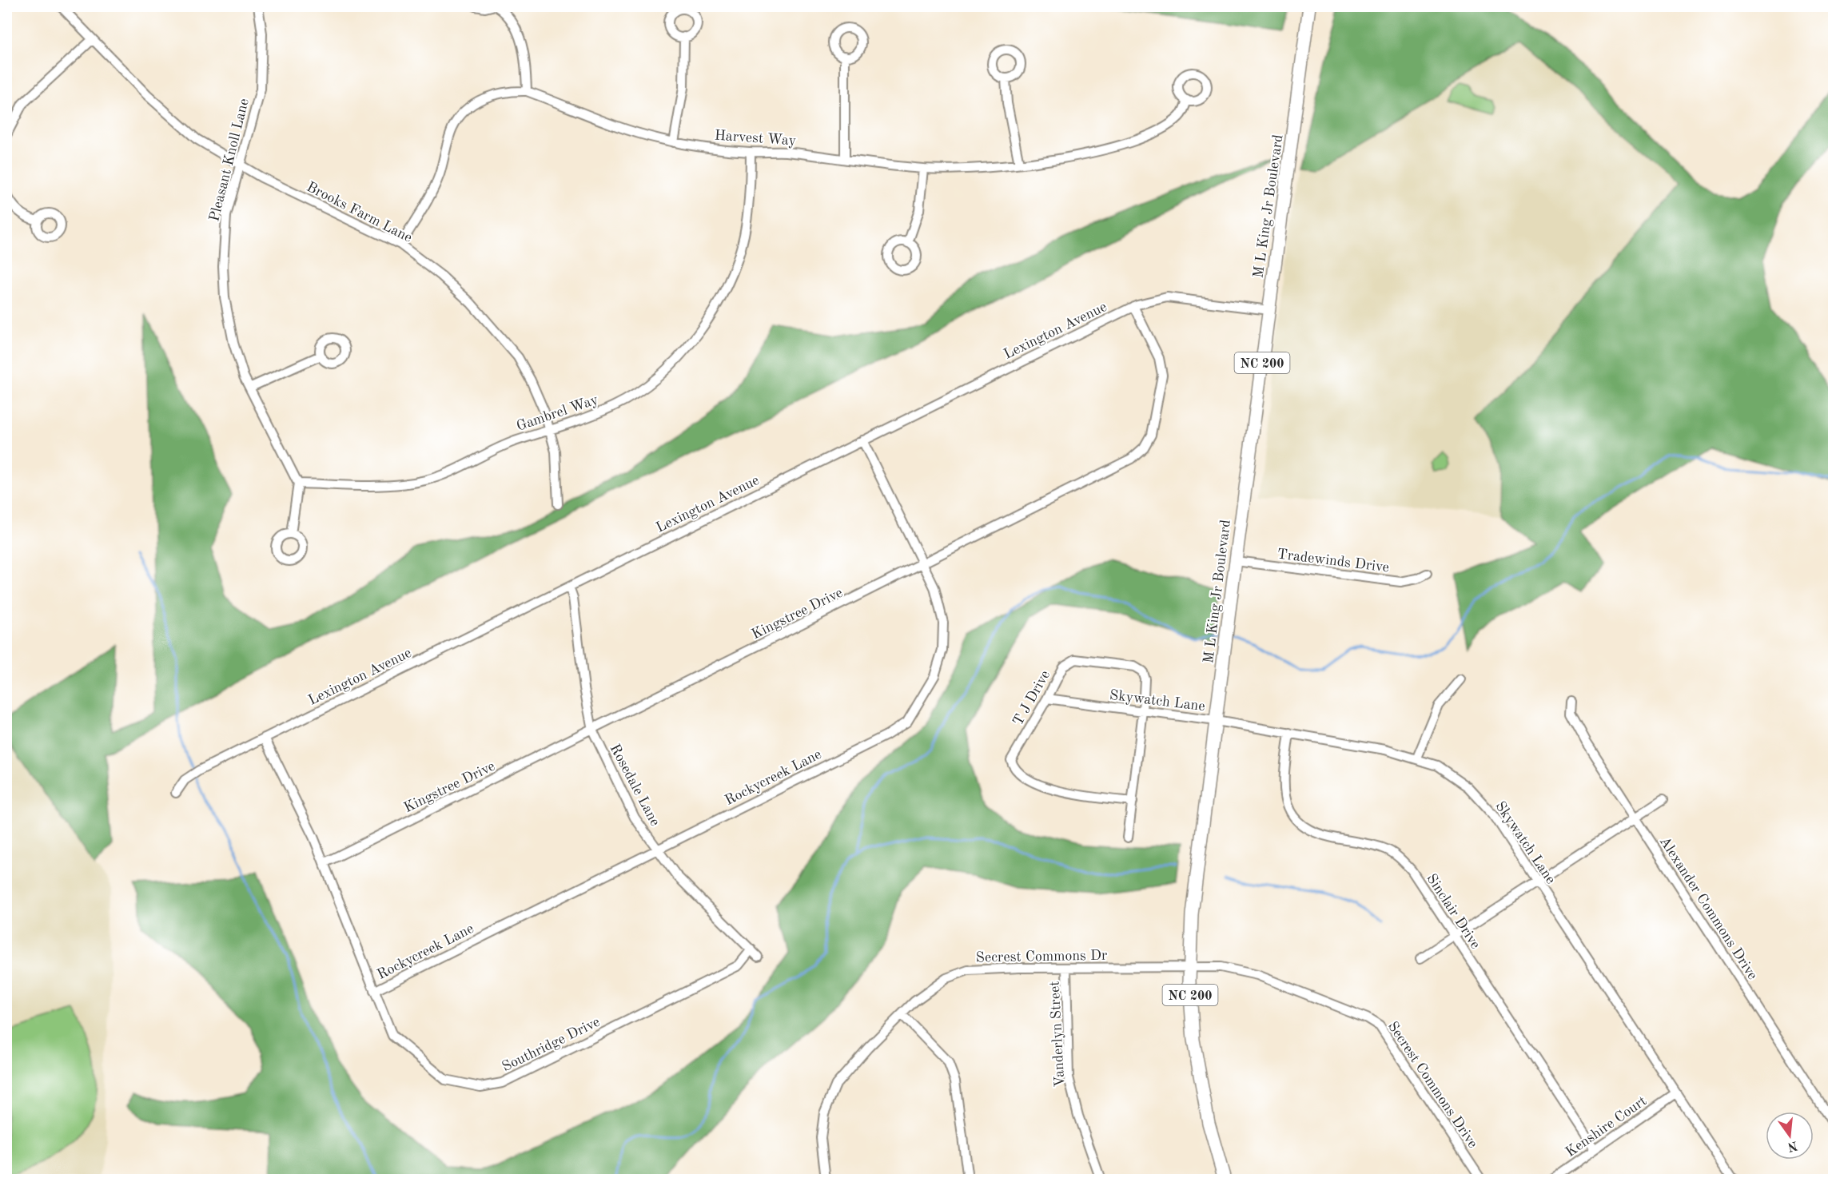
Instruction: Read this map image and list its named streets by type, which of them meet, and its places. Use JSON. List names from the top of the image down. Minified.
{"streets":{"main road":["M L King Jr Boulevard","NC 200"],"street":["Harvest Way","Pleasant Knoll Lane","Brooks Farm Lane","Lexington Avenue","Gambrel Way","Tradewinds Drive","Kingstree Drive","T J Drive","Skywatch Lane","Rockycreek Lane","Rosedale Lane","Alexander Commons Drive","Sinclair Drive","Secrest Commons Dr","Vanderlyn Street","Southridge Drive","Secrest Commons Drive","Kenshire Court"]},"crossings":[["Harvest Way","Brooks Farm Lane"],["Harvest Way","Gambrel Way"],["Pleasant Knoll Lane","Brooks Farm Lane"],["Pleasant Knoll Lane","Gambrel Way"],["M L King Jr Boulevard","Lexington Avenue"],["M L King Jr Boulevard","Tradewinds Drive"],["M L King Jr Boulevard","Skywatch Lane"],["M L King Jr Boulevard","Secrest Commons Dr"],["M L King Jr Boulevard","Secrest Commons Drive"],["Brooks Farm Lane","Gambrel Way"],["Lexington Avenue","Kingstree Drive"],["Lexington Avenue","Rockycreek Lane"],["Lexington Avenue","Rosedale Lane"],["Lexington Avenue","Southridge Drive"],["Kingstree Drive","Rockycreek Lane"],["Kingstree Drive","Rosedale Lane"],["Kingstree Drive","Southridge Drive"],["T J Drive","Skywatch Lane"],["Skywatch Lane","Sinclair Drive"],["Skywatch Lane","Kenshire Court"],["Rockycreek Lane","Rosedale Lane"],["Rockycreek Lane","Southridge Drive"],["Rosedale Lane","Southridge Drive"],["Sinclair Drive","Kenshire Court"],["Secrest Commons Dr","Vanderlyn Street"],["Secrest Commons Dr","Secrest Commons Drive"]],"north":"bottom"}
